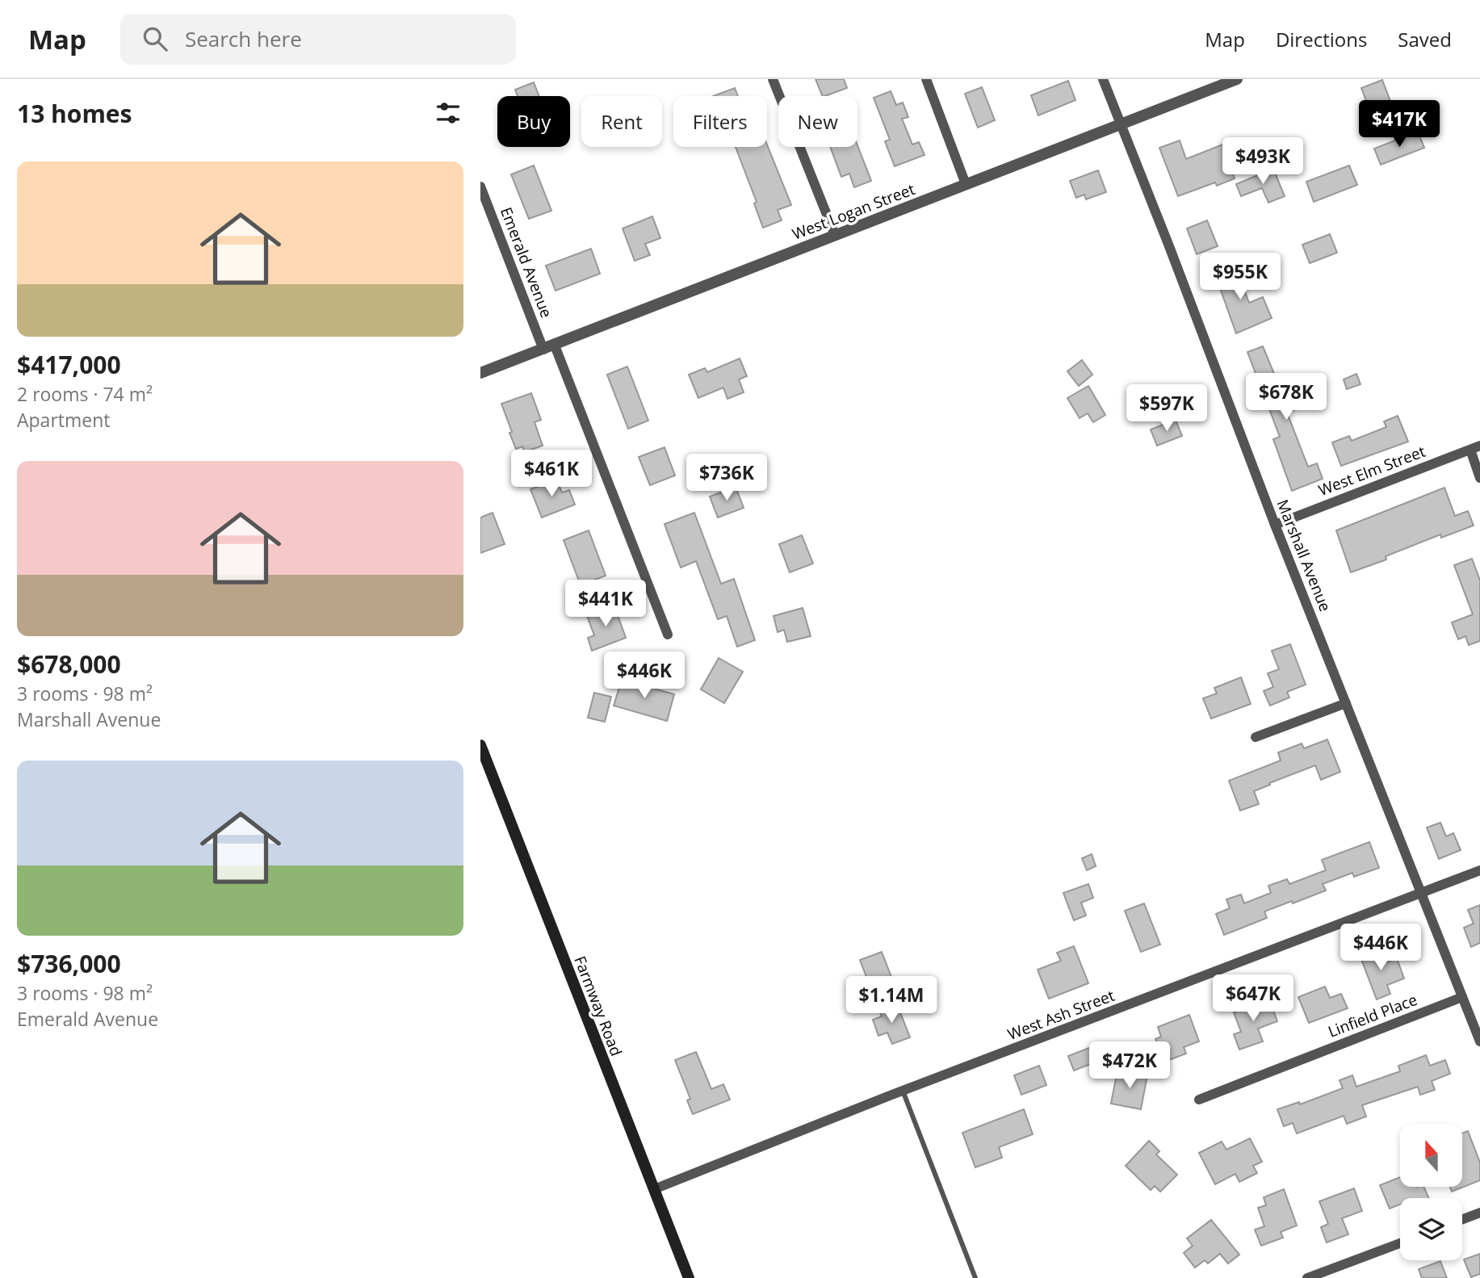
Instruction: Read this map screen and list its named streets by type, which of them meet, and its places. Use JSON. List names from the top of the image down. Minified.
{"streets":{"main road":["Farmway Road"],"street":["West Logan Street","Emerald Avenue","West Elm Street","Marshall Avenue","West Ash Street","Linfield Place"]},"crossings":[["West Logan Street","Emerald Avenue"],["West Logan Street","Marshall Avenue"],["West Elm Street","Marshall Avenue"],["Marshall Avenue","West Ash Street"],["Marshall Avenue","Linfield Place"],["Farmway Road","West Ash Street"]],"north":"top","page":{"header":"Map","search":"Search here","nav":["Map","Directions","Saved"],"heading":"13 homes","chip":["Buy","Rent","Filters","New"],"price":["$417K","$493K","$955K","$678K","$597K","$461K","$736K","$441K","$446K","$446K","$647K","$1.14M","$472K"],"list":[{"name":"$417,000","note":"2 rooms · 74 m² · Apartment"},{"name":"$678,000","note":"3 rooms · 98 m² · Marshall Avenue"},{"name":"$736,000","note":"3 rooms · 98 m² · Emerald Avenue"}]}}
